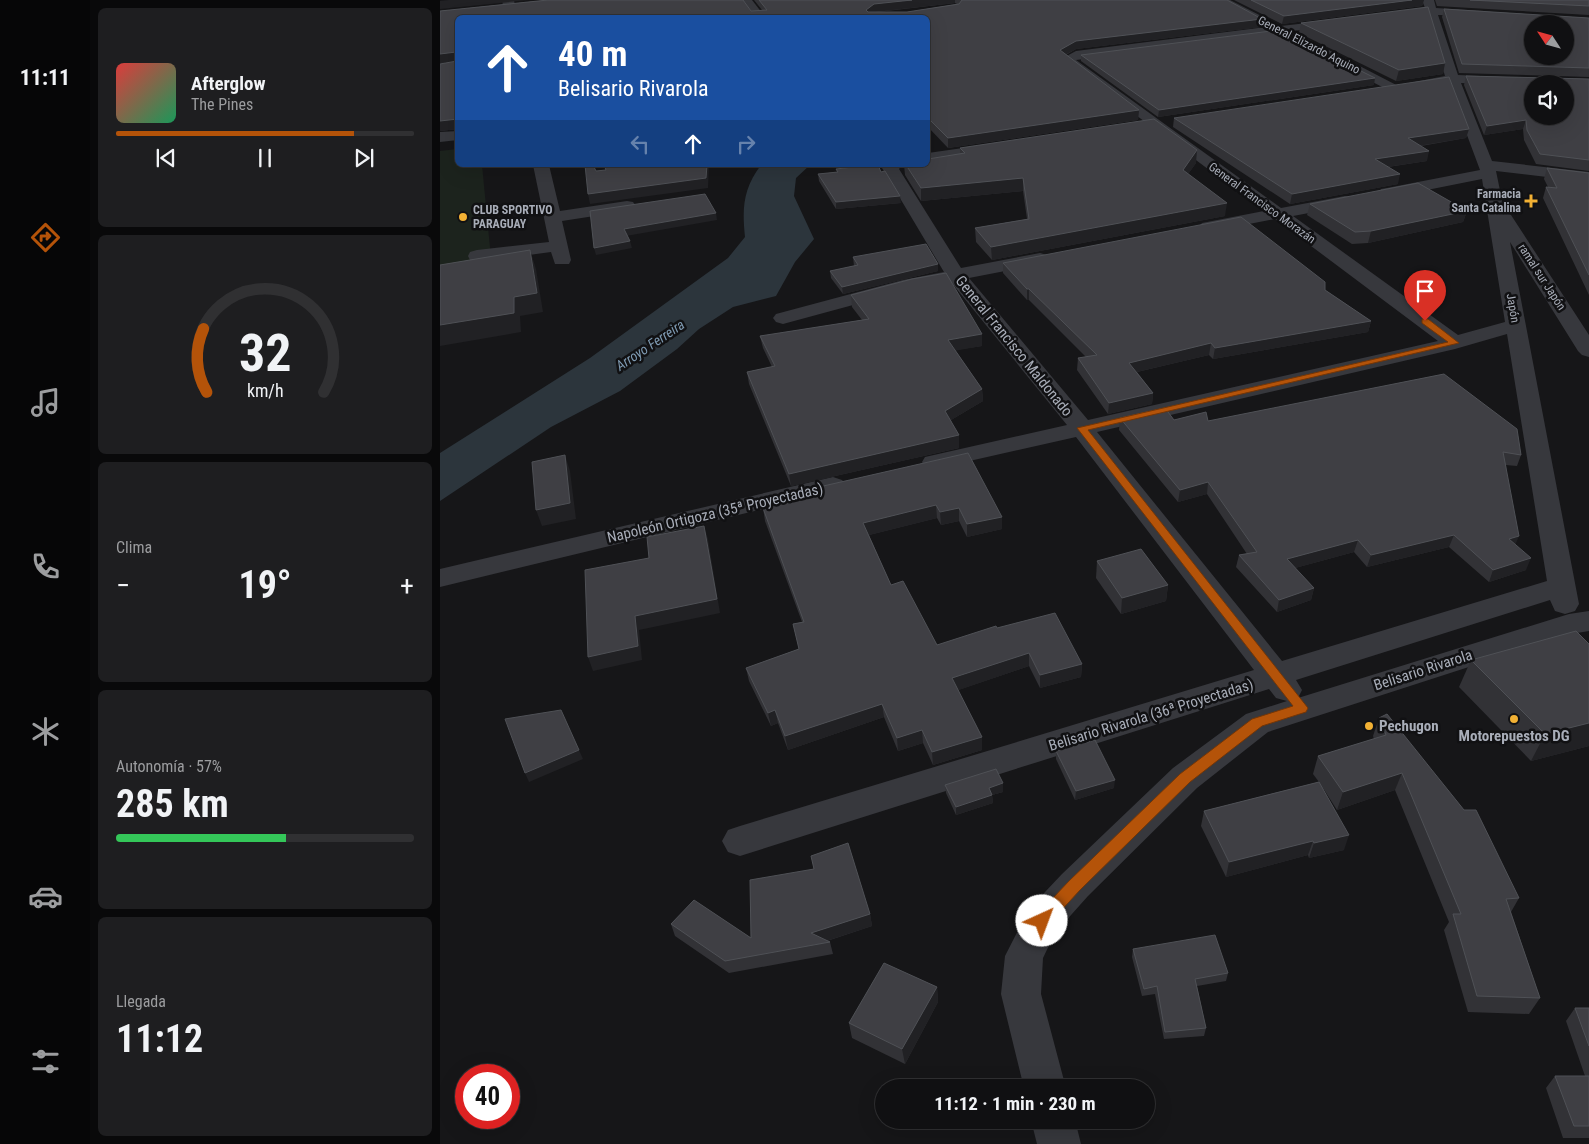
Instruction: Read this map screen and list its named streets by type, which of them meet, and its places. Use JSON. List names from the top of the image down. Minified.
{"streets":{"street":["General Elizardo Aquino","General Francisco Morazán","ramal sur Japón","Japón","General Francisco Maldonado","Napoleón Ortigoza (35ª Proyectadas)","Belisario Rivarola","Belisario Rivarola (36ª Proyectadas)"]},"crossings":[["General Elizardo Aquino","General Francisco Morazán"],["ramal sur Japón","Japón"],["Japón","Belisario Rivarola"],["Japón","Belisario Rivarola (36ª Proyectadas)"],["General Francisco Maldonado","Belisario Rivarola"],["General Francisco Maldonado","Belisario Rivarola (36ª Proyectadas)"]],"water":["Arroyo Ferreira"],"places":{"health":["Farmacia Santa Catalina"],"other":["CLUB SPORTIVO PARAGUAY","Motorepuestos DG","Pechugon"]},"north":"top left","page":{"tabs":"11:11","turn":["40 m","Belisario Rivarola"],"song":["Afterglow","The Pines"],"tile":["Clima",["Autonomía · 57%","285 km"],["Llegada","11:12"]],"heat":["−","19°","+"],"limit":"40","trip":"11:12 · 1 min · 230 m","gauge":["32","km/h"]}}
